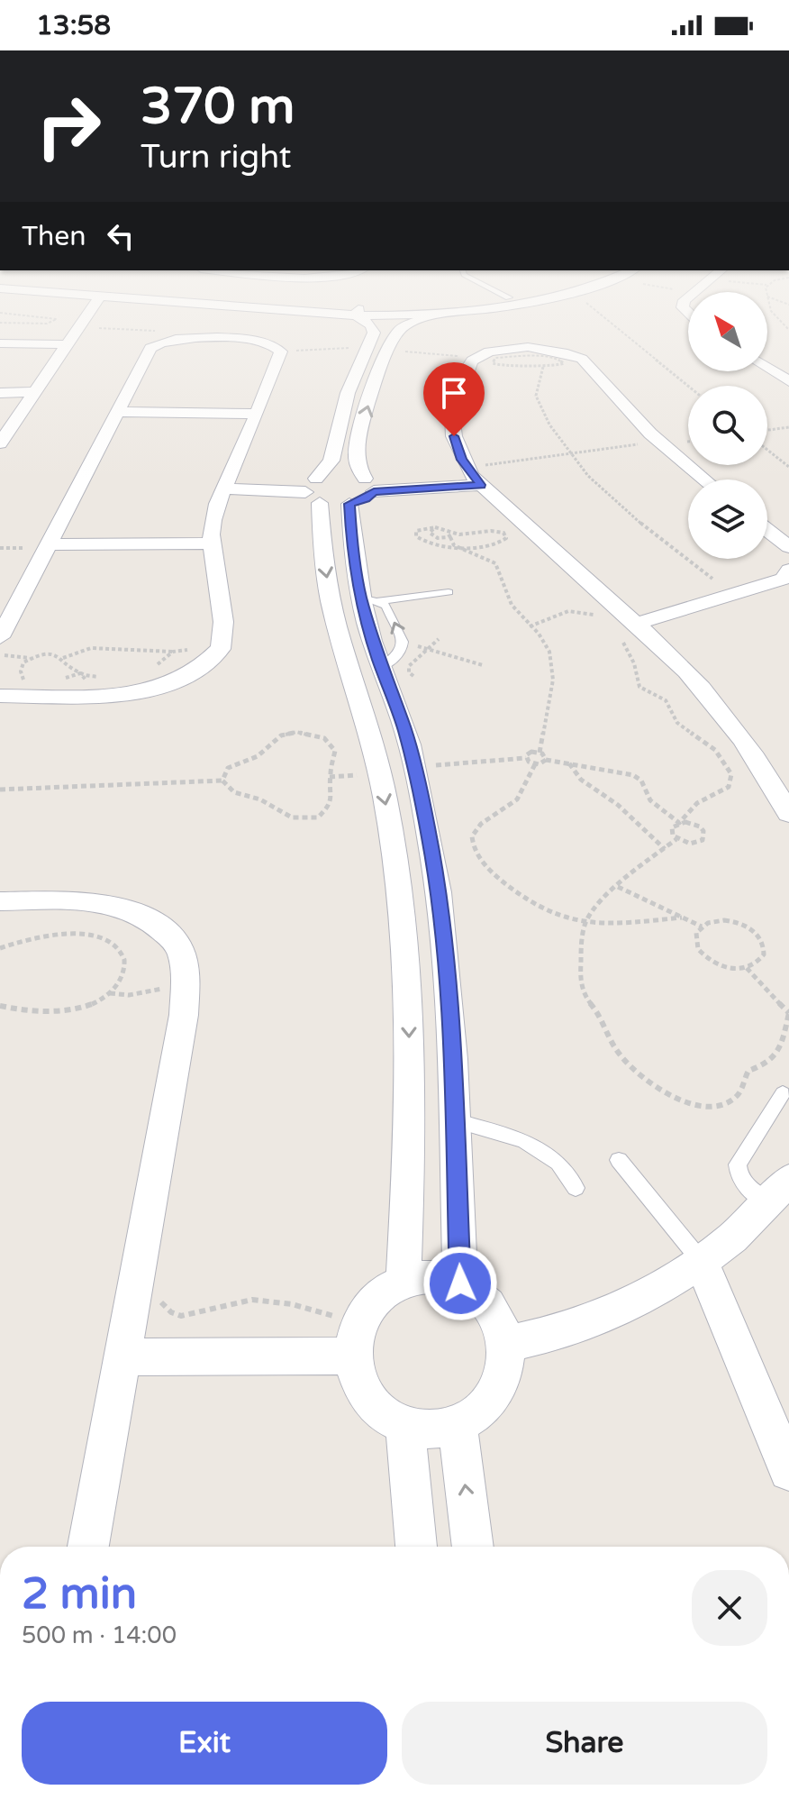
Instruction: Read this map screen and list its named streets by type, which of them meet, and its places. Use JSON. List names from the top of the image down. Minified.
{"north":"top left","page":{"status":"13:58","turn":["370 m","Turn right"],"then":"Then","heading":["2 min","500 m · 14:00"],"buttons":["Exit","Share"]}}
